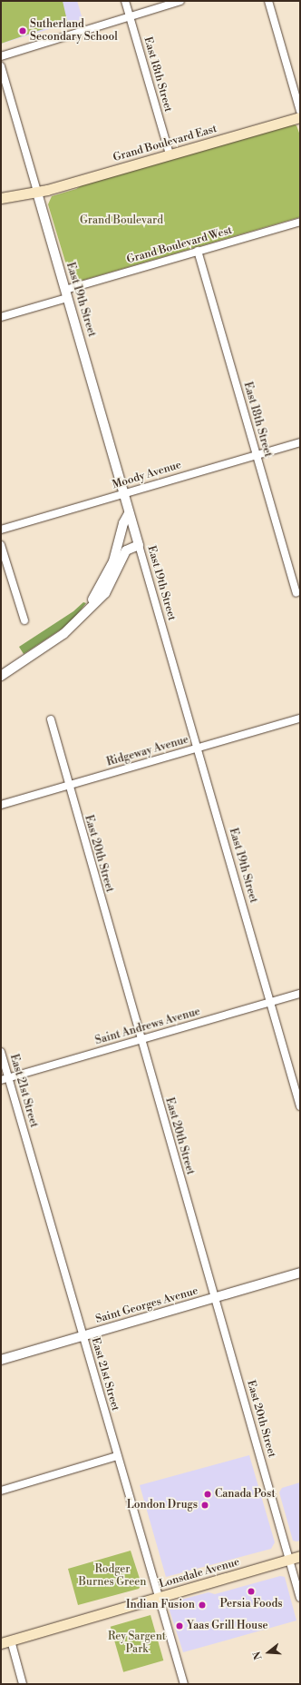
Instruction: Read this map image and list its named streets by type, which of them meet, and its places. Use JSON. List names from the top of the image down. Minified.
{"streets":{"main road":["Grand Boulevard East","Lonsdale Avenue"],"street":["East 18th Street","Grand Boulevard West","East 19th Street","Moody Avenue","Ridgeway Avenue","East 20th Street","Saint Andrews Avenue","East 21st Street","Saint Georges Avenue"]},"crossings":[["East 18th Street","Grand Boulevard East"],["East 18th Street","Grand Boulevard West"],["East 18th Street","Moody Avenue"],["Grand Boulevard East","East 19th Street"],["Grand Boulevard West","East 19th Street"],["East 19th Street","Moody Avenue"],["East 19th Street","Ridgeway Avenue"],["East 19th Street","Saint Andrews Avenue"],["Ridgeway Avenue","East 20th Street"],["East 20th Street","Saint Andrews Avenue"],["East 20th Street","Saint Georges Avenue"],["East 20th Street","Lonsdale Avenue"],["Saint Andrews Avenue","East 21st Street"],["East 21st Street","Saint Georges Avenue"],["East 21st Street","Lonsdale Avenue"]],"parks":["Grand Boulevard","Rodger Burnes Green","Rey Sargent Park"],"places":["Sutherland Secondary School","Canada Post","London Drugs","Persia Foods","Indian Fusion","Yaas Grill House"],"north":"left"}
